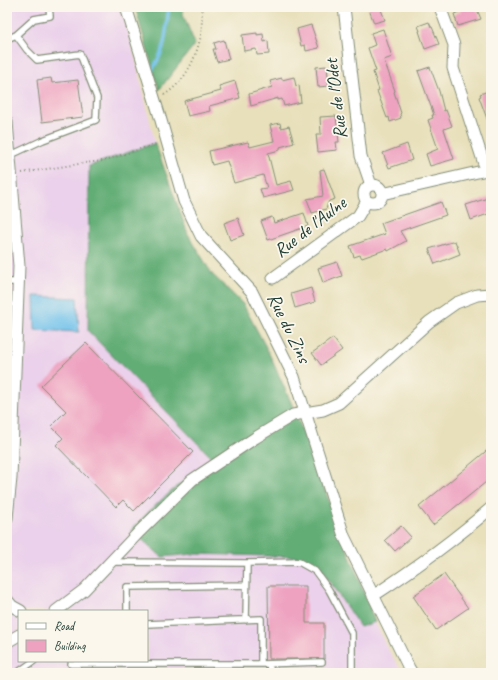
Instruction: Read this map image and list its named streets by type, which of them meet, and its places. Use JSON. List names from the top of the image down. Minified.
{"streets":{"street":["Rue de l'Odet","Rue de l'Aulne","Rue du Zins"]},"crossings":[["Rue de l'Odet","Rue de l'Aulne"]],"legend":["Road","Building"]}
